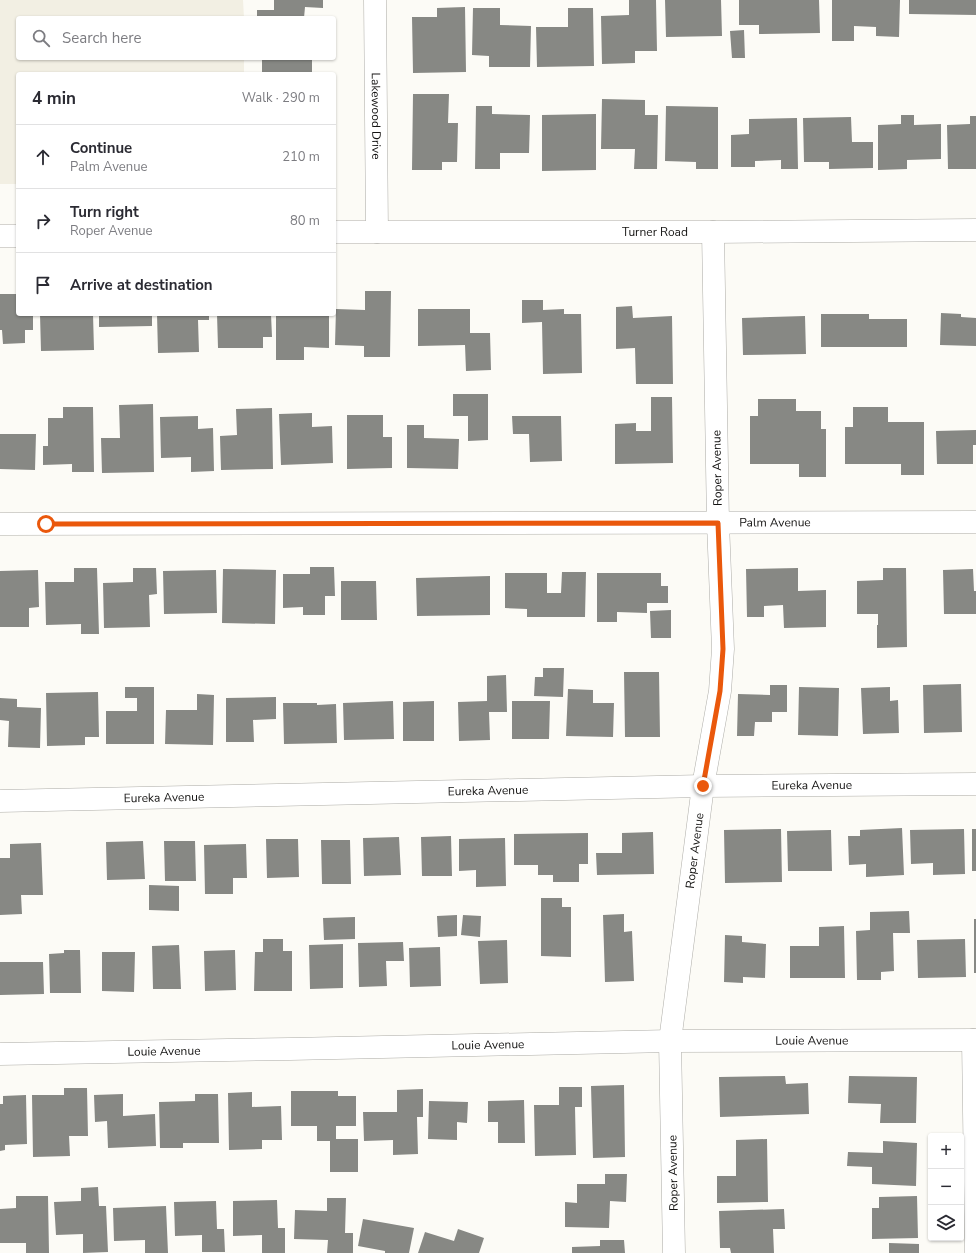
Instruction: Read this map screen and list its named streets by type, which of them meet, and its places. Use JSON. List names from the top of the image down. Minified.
{"streets":{"street":["Lakewood Drive","Turner Road","Roper Avenue","Palm Avenue","Eureka Avenue","Louie Avenue"]},"crossings":[["Lakewood Drive","Turner Road"],["Turner Road","Roper Avenue"],["Roper Avenue","Palm Avenue"],["Roper Avenue","Eureka Avenue"],["Roper Avenue","Louie Avenue"]],"page":{"search":"Search here","heading":["4 min","Walk · 290 m"],"list":[["Continue","Palm Avenue","210 m"],["Turn right","Roper Avenue","80 m"],"Arrive at destination"],"map_buttons":["+","−"]}}
